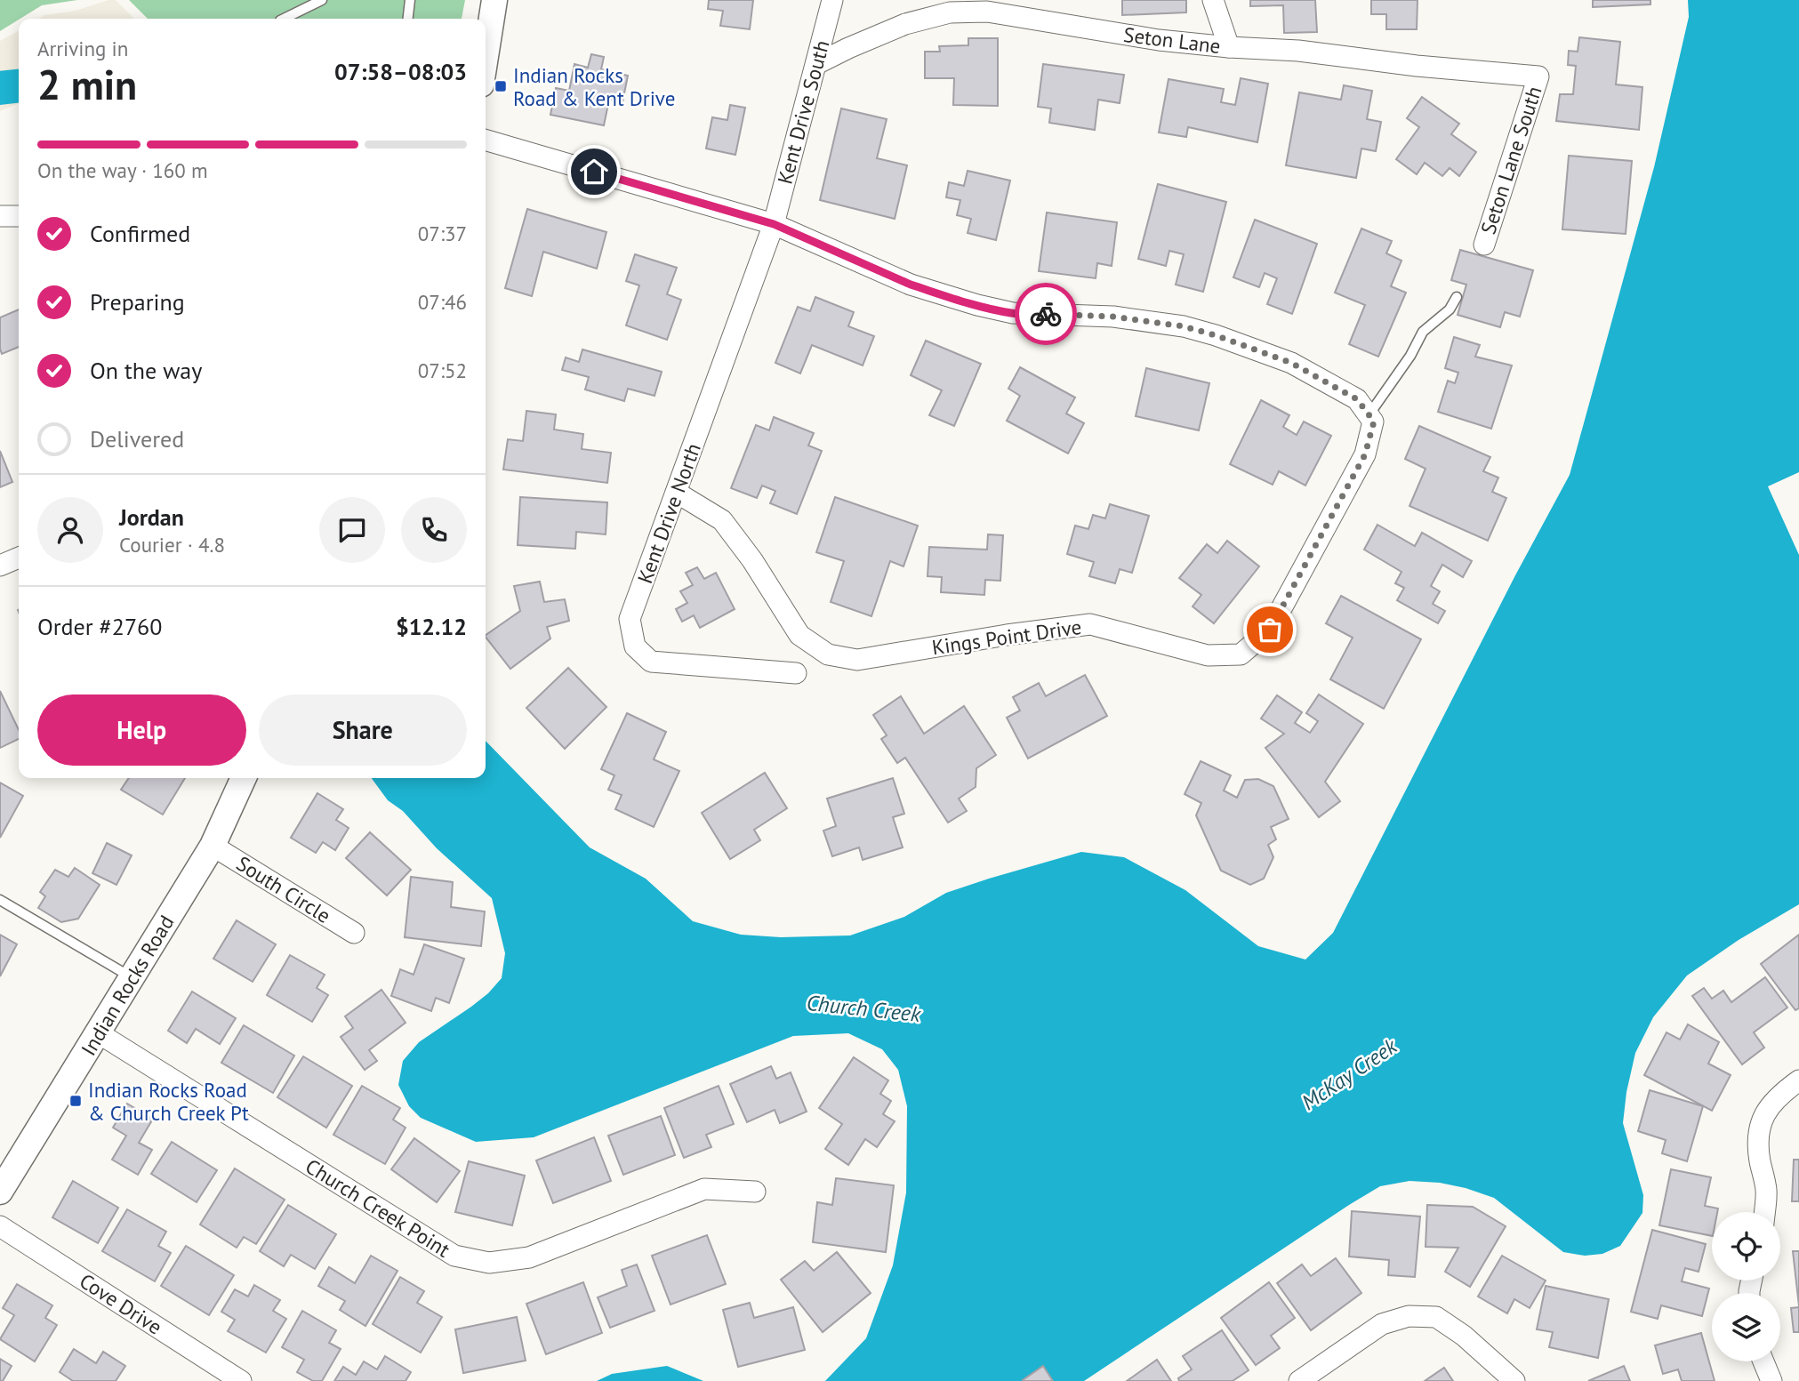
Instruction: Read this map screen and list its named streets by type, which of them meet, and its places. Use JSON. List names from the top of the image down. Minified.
{"streets":{"street":["Seton Lane","Kent Drive South","Seton Lane South","Kent Drive North","Kings Point Drive","South Circle","Indian Rocks Road","Church Creek Point","Cove Drive"]},"crossings":[["Seton Lane","Kent Drive South"],["Seton Lane","Seton Lane South"],["Kent Drive South","Kent Drive North"],["Kent Drive North","Kings Point Drive"],["South Circle","Indian Rocks Road"],["Indian Rocks Road","Church Creek Point"]],"water":["Church Creek","McKay Creek"],"places":{"transit":["Indian Rocks Road & Kent Drive","Indian Rocks Road & Church Creek Pt"]},"page":{"heading":["2 min","Arriving in","07:58–08:03"],"panel":["Jordan","Courier · 4.8","Order #2760","$12.12"],"bar":"On the way · 160 m","list":[["Confirmed","07:37"],["Preparing","07:46"],["On the way","07:52"],"Delivered"],"buttons":["Help","Share"]}}
